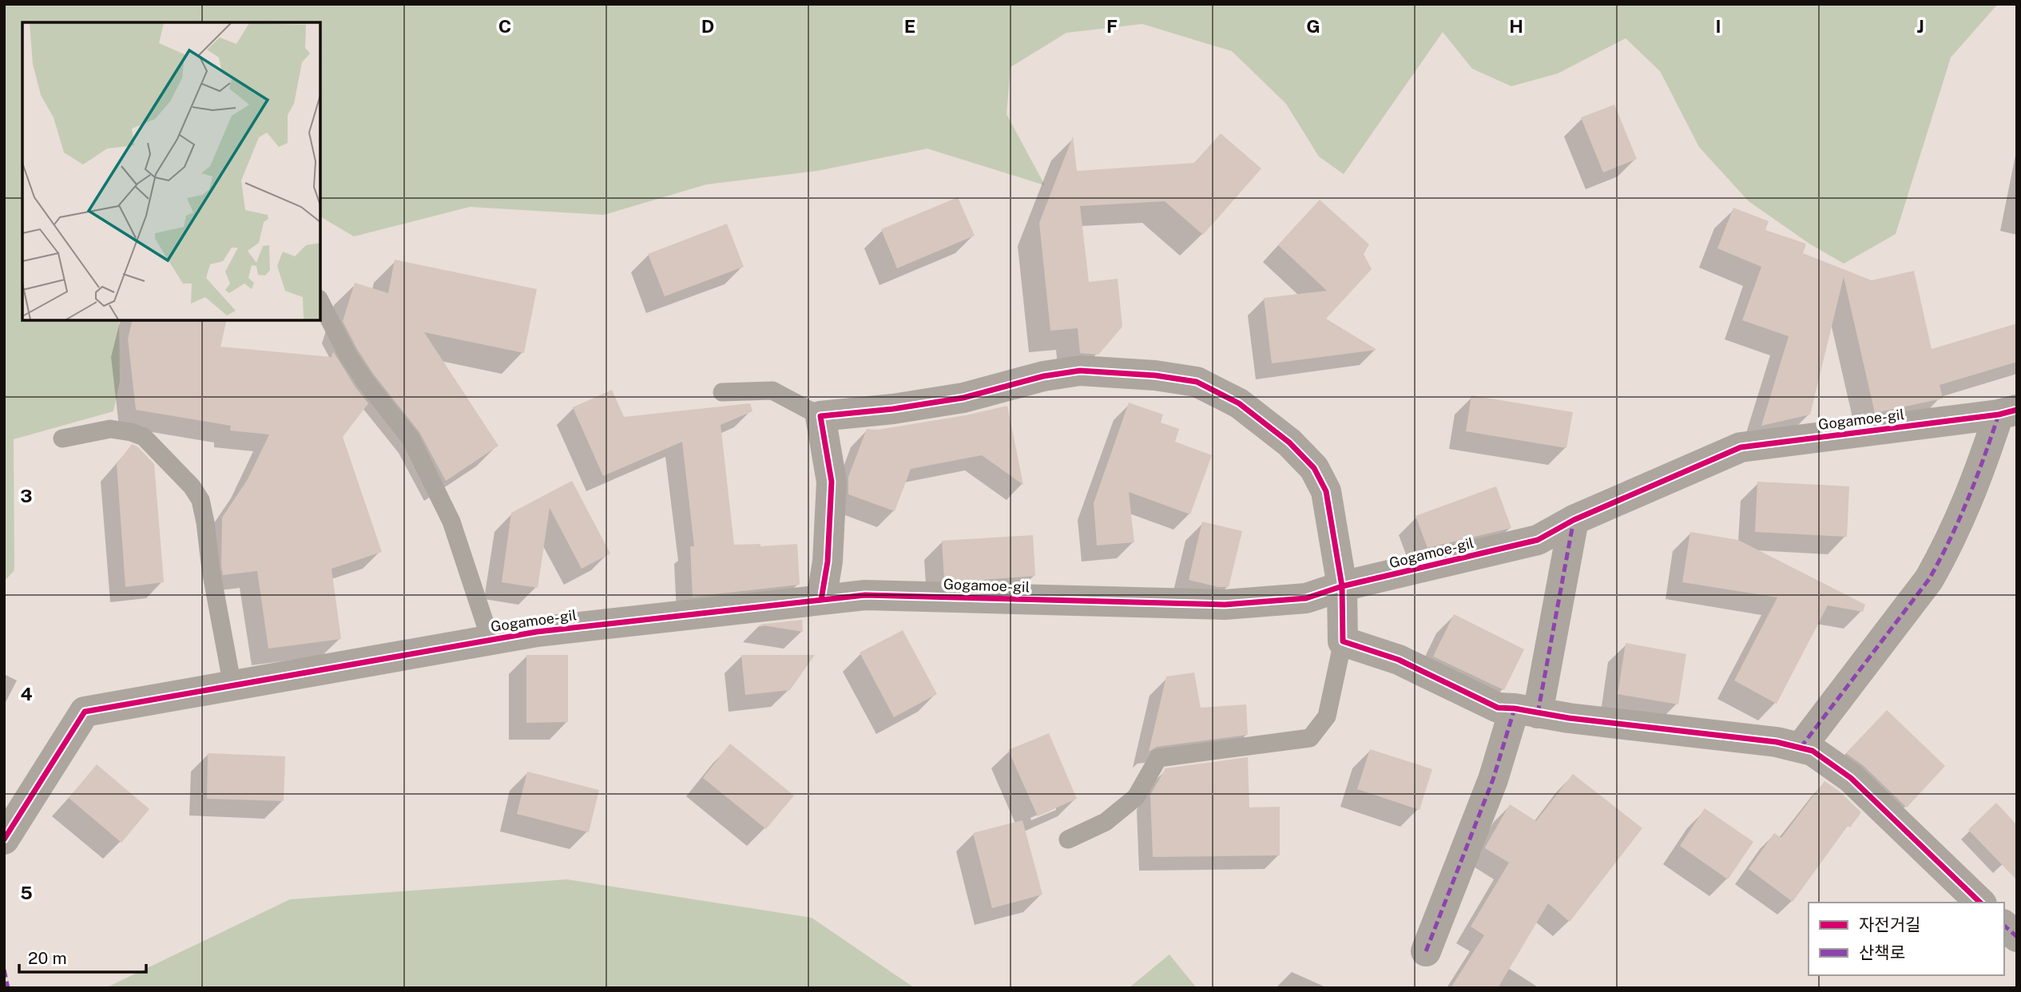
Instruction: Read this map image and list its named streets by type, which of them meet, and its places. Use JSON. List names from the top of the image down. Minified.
{"streets":{"street":["Gogamoe-gil"]},"legend":["자전거길","산책로"],"scale_bar":"20 m","grid":{"columns":["C","D","E","F","G","H","I","J"],"rows":["3","4","5"]}}
